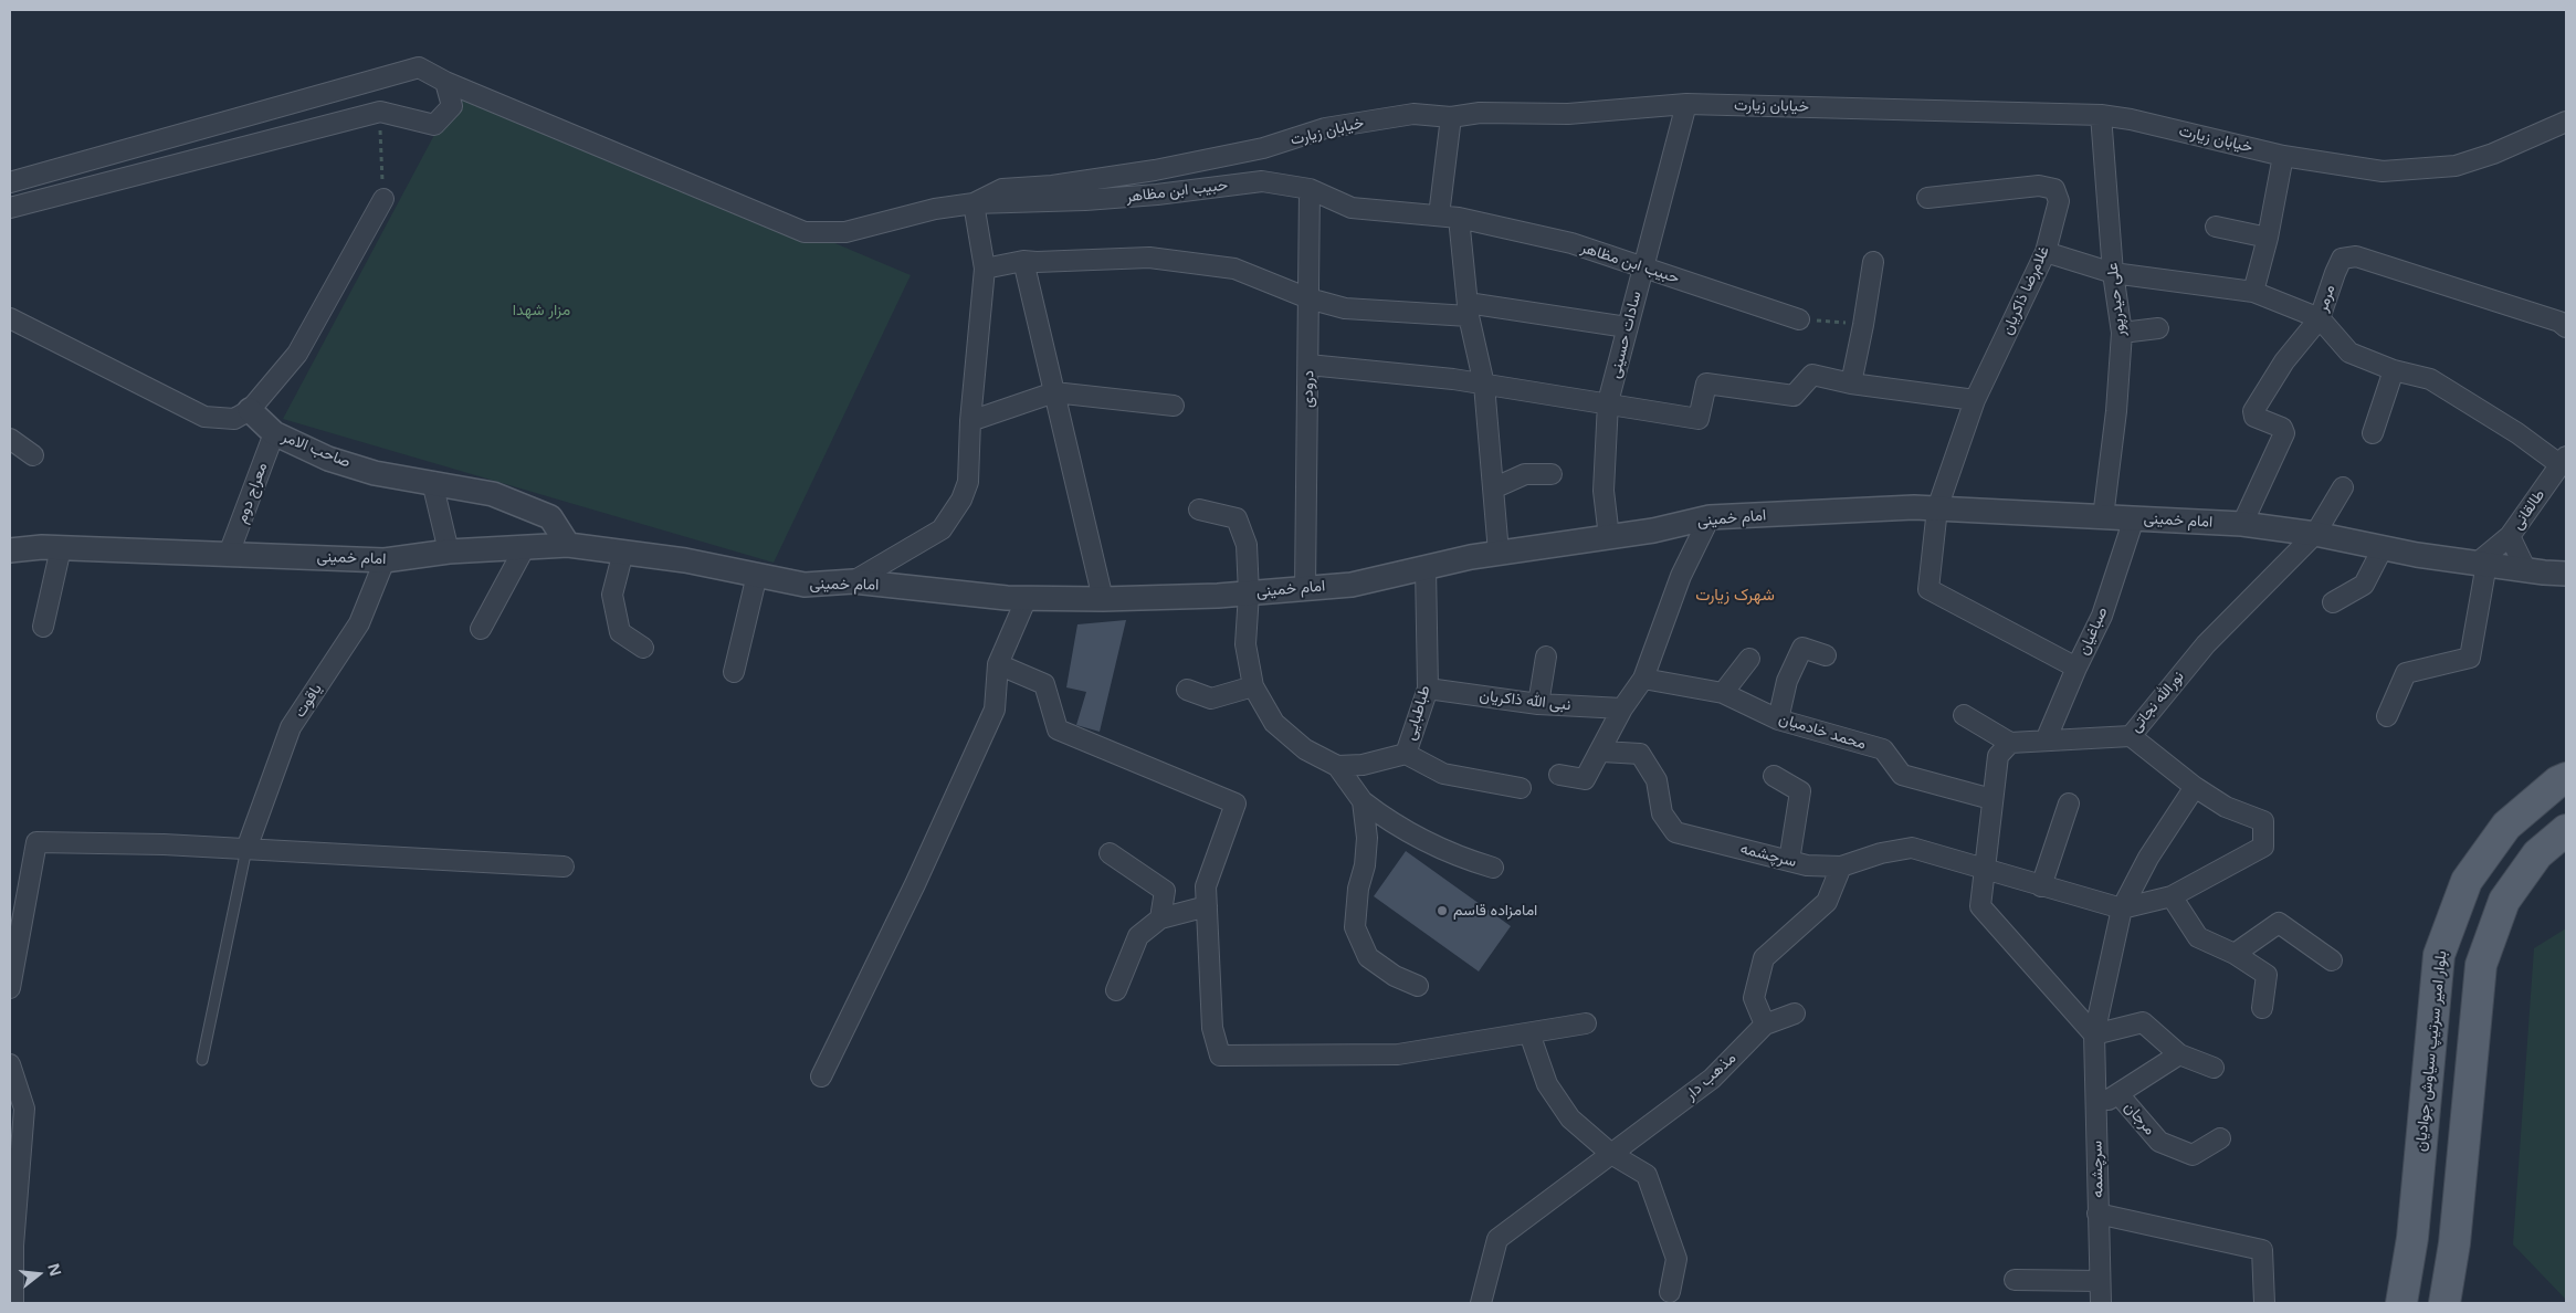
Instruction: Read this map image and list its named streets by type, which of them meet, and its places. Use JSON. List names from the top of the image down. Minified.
{"streets":{"main road":["بلوار امیر سرتیپ سیاوش جوادیان"],"street":["خیابان زیارت","حبیب ابن مظاهر","غلام‌رضا ذاکریان","مرمر","علی حیدرپور","سادات حسینی","درودی","صاحب الامر","معراج دوم","طالقانی","امام خمینی","صباغیان","یاقوت","نبی الله ذاکریان","نورالله نجاتی","طباطبایی","محمد خادمیان","سرچشمه","مذهب دار","مرجان"]},"crossings":[["خیابان زیارت","حبیب ابن مظاهر"],["خیابان زیارت","علی حیدرپور"],["خیابان زیارت","سادات حسینی"],["حبیب ابن مظاهر","سادات حسینی"],["حبیب ابن مظاهر","درودی"],["غلام‌رضا ذاکریان","امام خمینی"],["غلام‌رضا ذاکریان","صباغیان"],["مرمر","امام خمینی"],["علی حیدرپور","امام خمینی"],["سادات حسینی","امام خمینی"],["درودی","امام خمینی"],["صاحب الامر","معراج دوم"],["صاحب الامر","امام خمینی"],["معراج دوم","امام خمینی"],["طالقانی","امام خمینی"],["امام خمینی","صباغیان"],["امام خمینی","یاقوت"],["امام خمینی","نورالله نجاتی"],["امام خمینی","طباطبایی"],["صباغیان","نورالله نجاتی"],["نبی الله ذاکریان","طباطبایی"]],"districts":["شهرک زیارت"],"parks":["مزار شهدا"],"places":["امامزاده قاسم"],"north":"right"}
